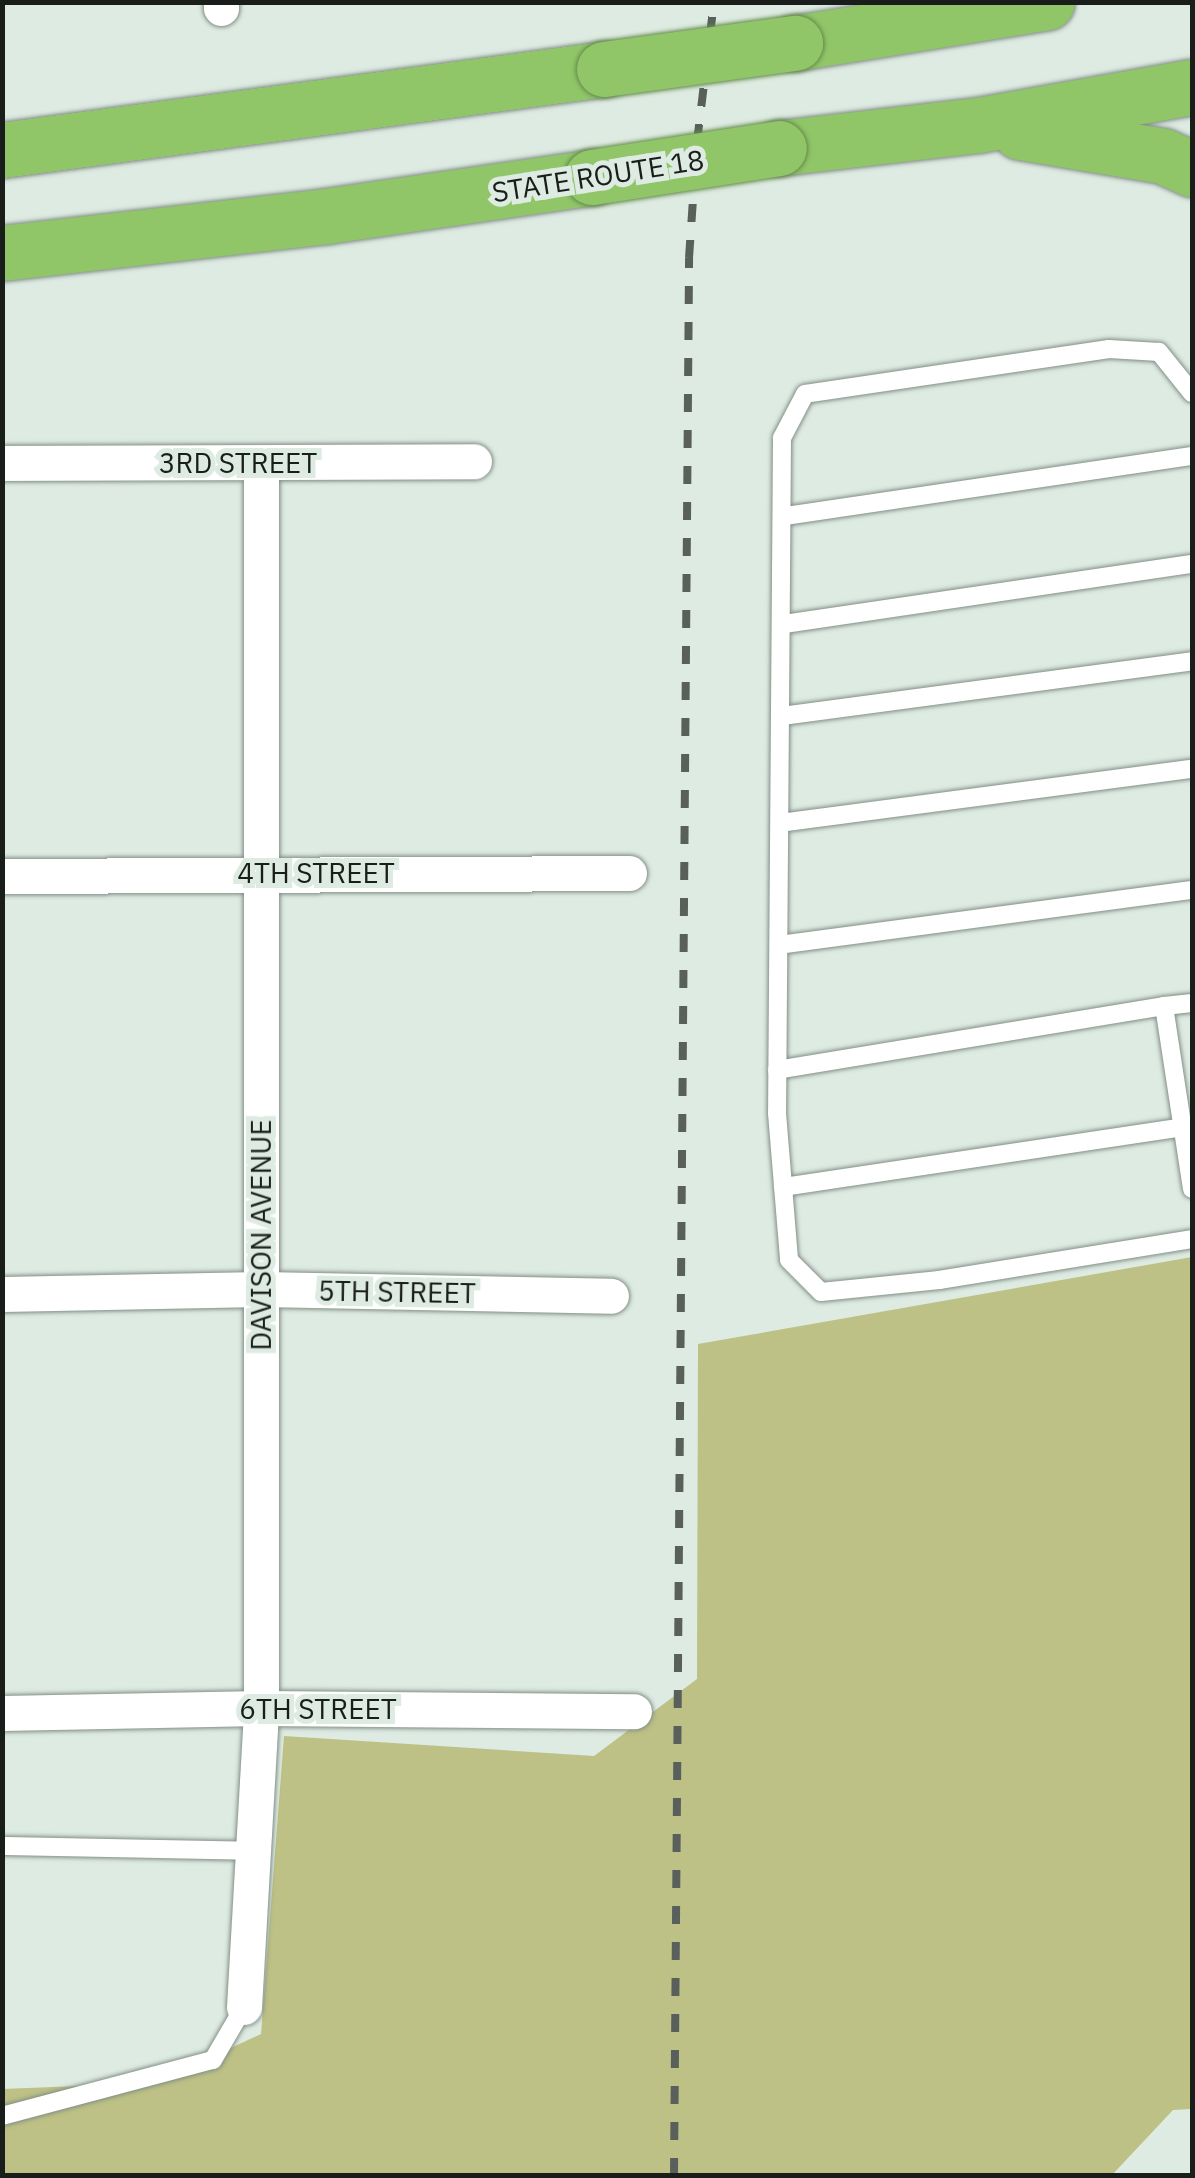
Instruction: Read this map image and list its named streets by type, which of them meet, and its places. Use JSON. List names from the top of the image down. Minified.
{"streets":{"highway":["STATE ROUTE 18"],"street":["3RD STREET","4TH STREET","DAVISON AVENUE","5TH STREET","6TH STREET"]},"crossings":[["3RD STREET","DAVISON AVENUE"],["4TH STREET","DAVISON AVENUE"],["DAVISON AVENUE","5TH STREET"],["DAVISON AVENUE","6TH STREET"]]}
